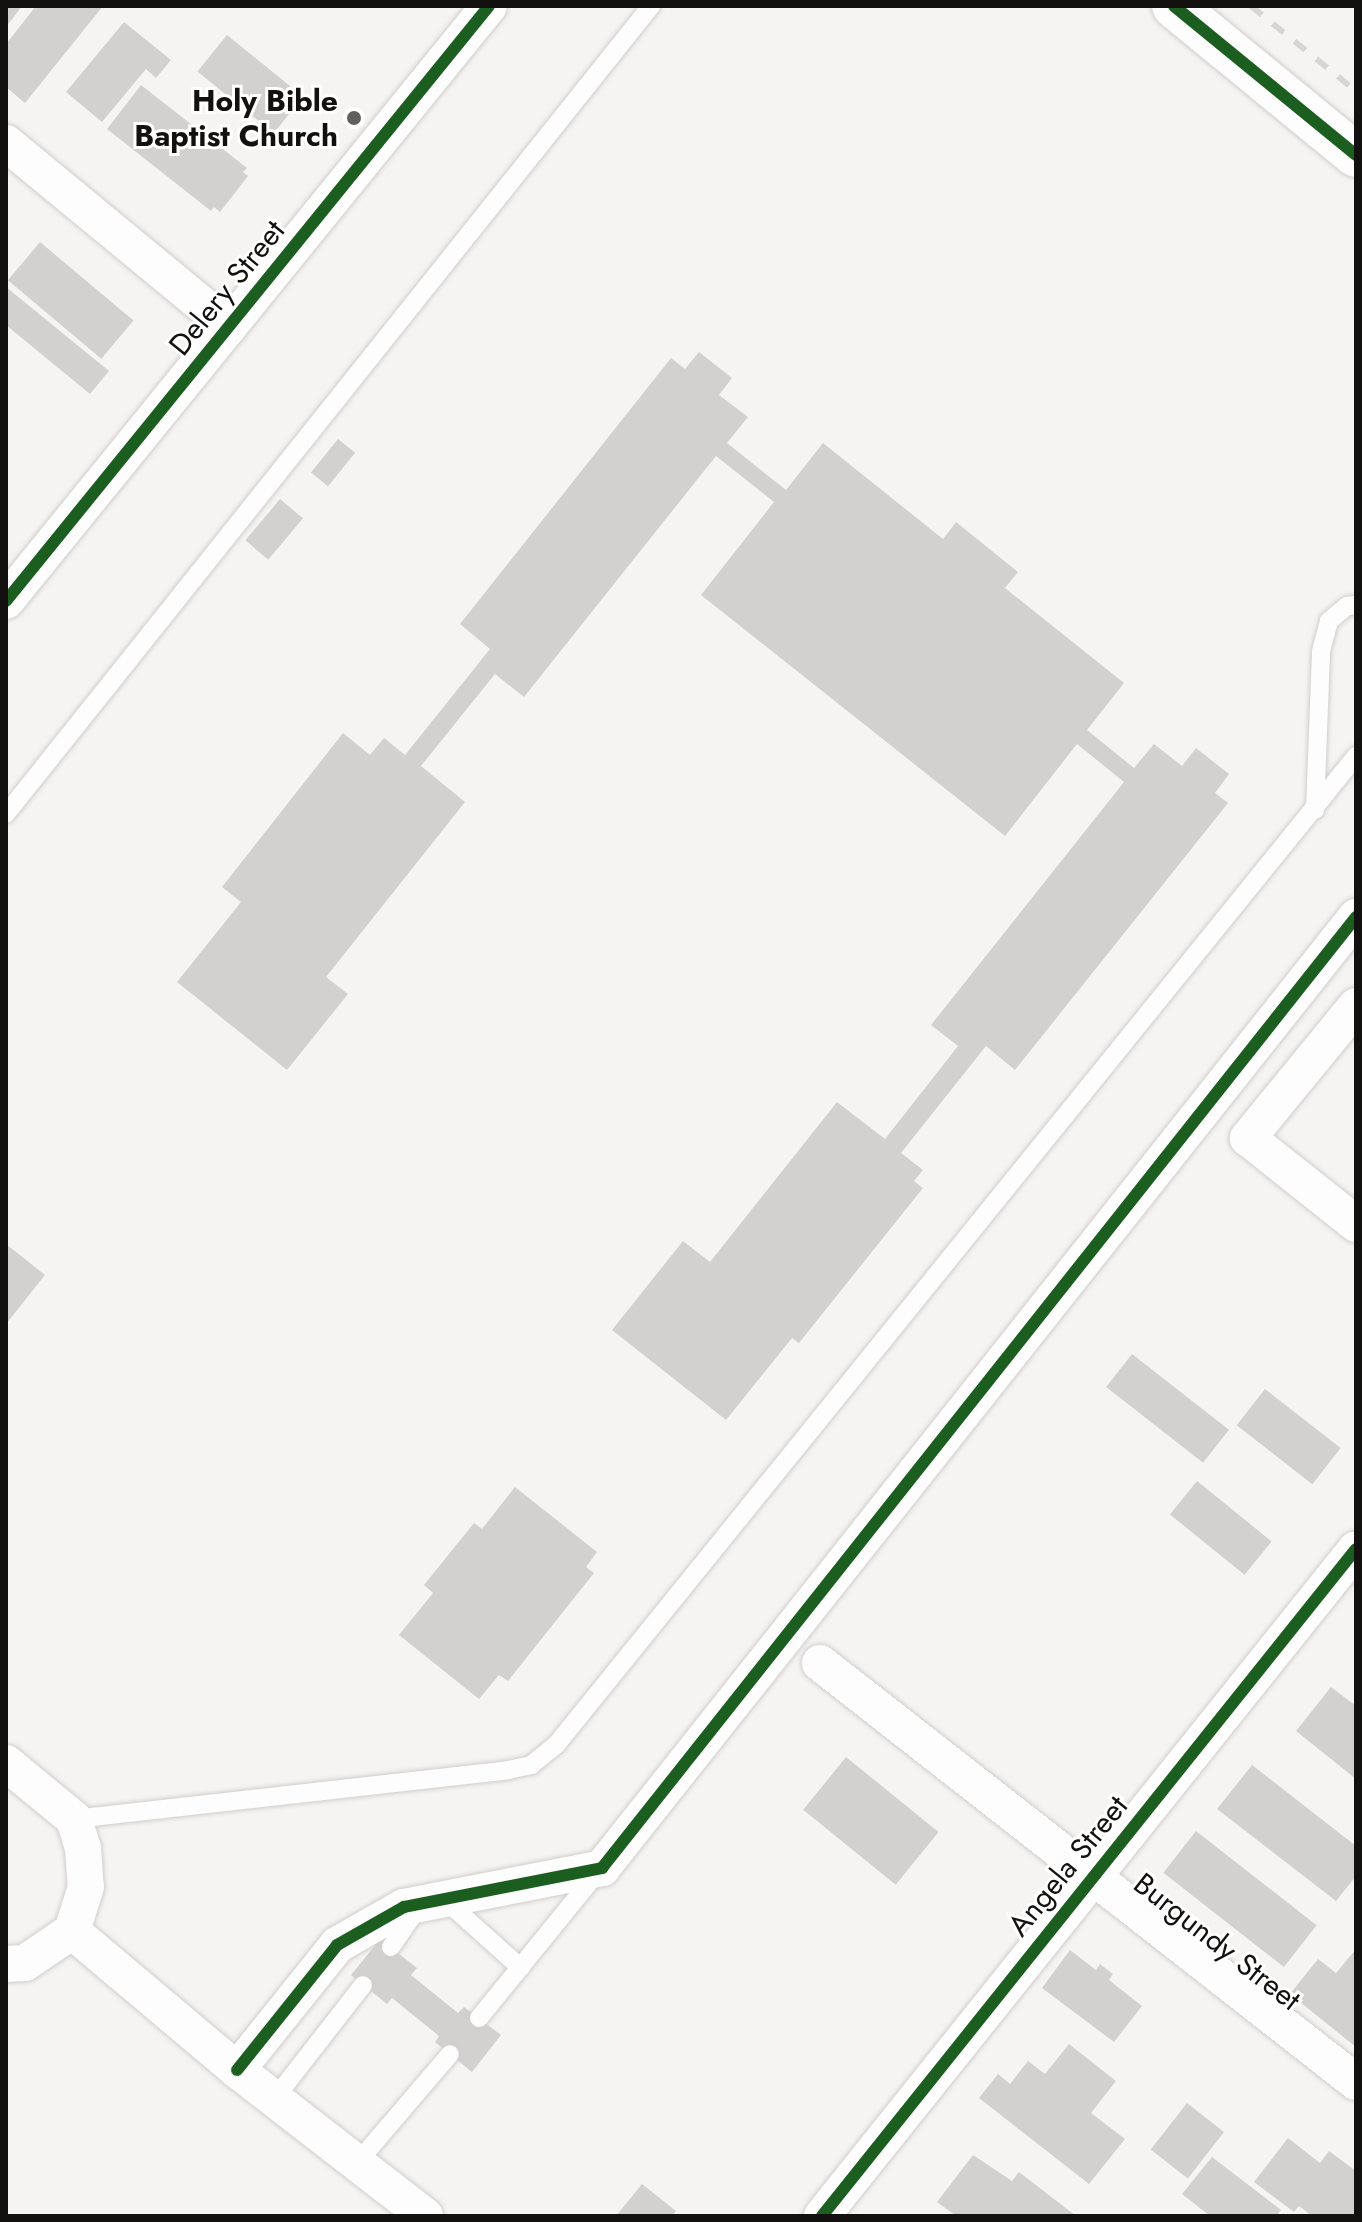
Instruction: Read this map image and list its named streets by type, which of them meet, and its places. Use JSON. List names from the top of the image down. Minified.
{"streets":{"street":["Delery Street","Angela Street","Burgundy Street"]},"crossings":[["Angela Street","Burgundy Street"]],"places":["Holy Bible Baptist Church"]}
